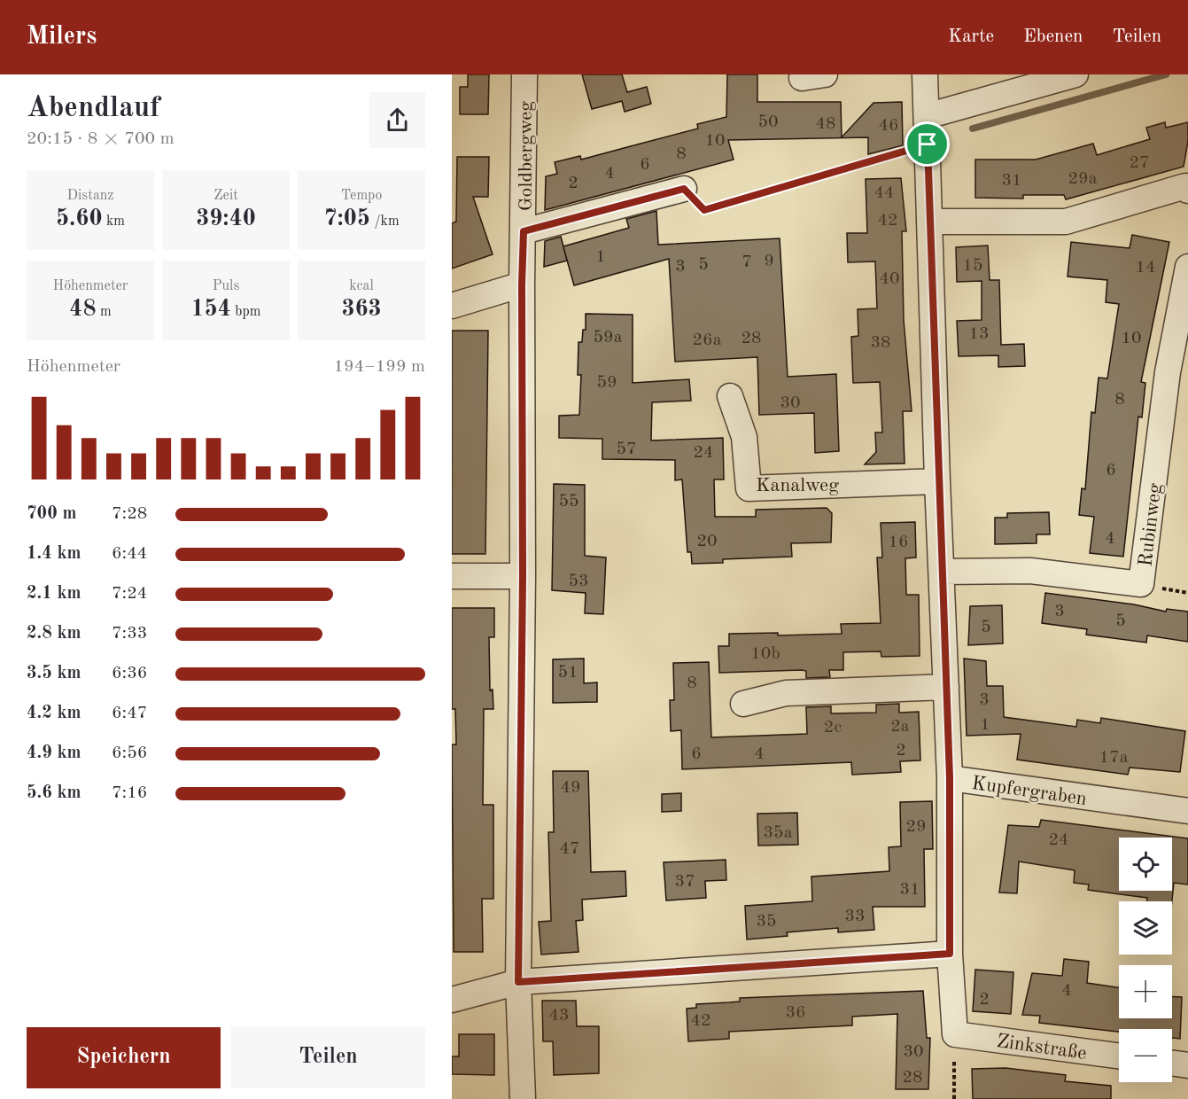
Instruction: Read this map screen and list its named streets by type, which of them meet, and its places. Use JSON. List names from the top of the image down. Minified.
{"streets":{"street":["Goldbergweg","Kanalweg","Rubinweg","Kupfergraben","Zinkstraße"]},"crossings":[["Kupfergraben","Zinkstraße"]],"house_numbers":["50","48","46","10","8","27","6","4","29a","31","2","44","42","1","9","7","5","15","3","14","40","13","59a","28","10","26a","38","59","8","30","57","24","6","55","4","20","16","53","3","5","5","10b","51","8","3","1","2a","2c","2","6","4","17a","49","29","35a","24","47","37","31","33","35","4","2","36","43","42","30","28"],"page":{"header":"Milers","nav":["Karte","Ebenen","Teilen"],"heading":["Abendlauf","20:15 · 8 × 700 m"],"stats":[["Distanz","5.60 km"],["Zeit","39:40"],["Tempo","7:05 /km"],["Höhenmeter","48 m"],["Puls","154 bpm"],["kcal","363"]],"chart":["Höhenmeter","194–199 m"],"list":[{"name":"700 m","note":"7:28"},{"name":"1.4 km","note":"6:44"},{"name":"2.1 km","note":"7:24"},{"name":"2.8 km","note":"7:33"},{"name":"3.5 km","note":"6:36"},{"name":"4.2 km","note":"6:47"},{"name":"4.9 km","note":"6:56"},{"name":"5.6 km","note":"7:16"}],"map_buttons":["+","−"],"buttons":["Speichern","Teilen"]}}
